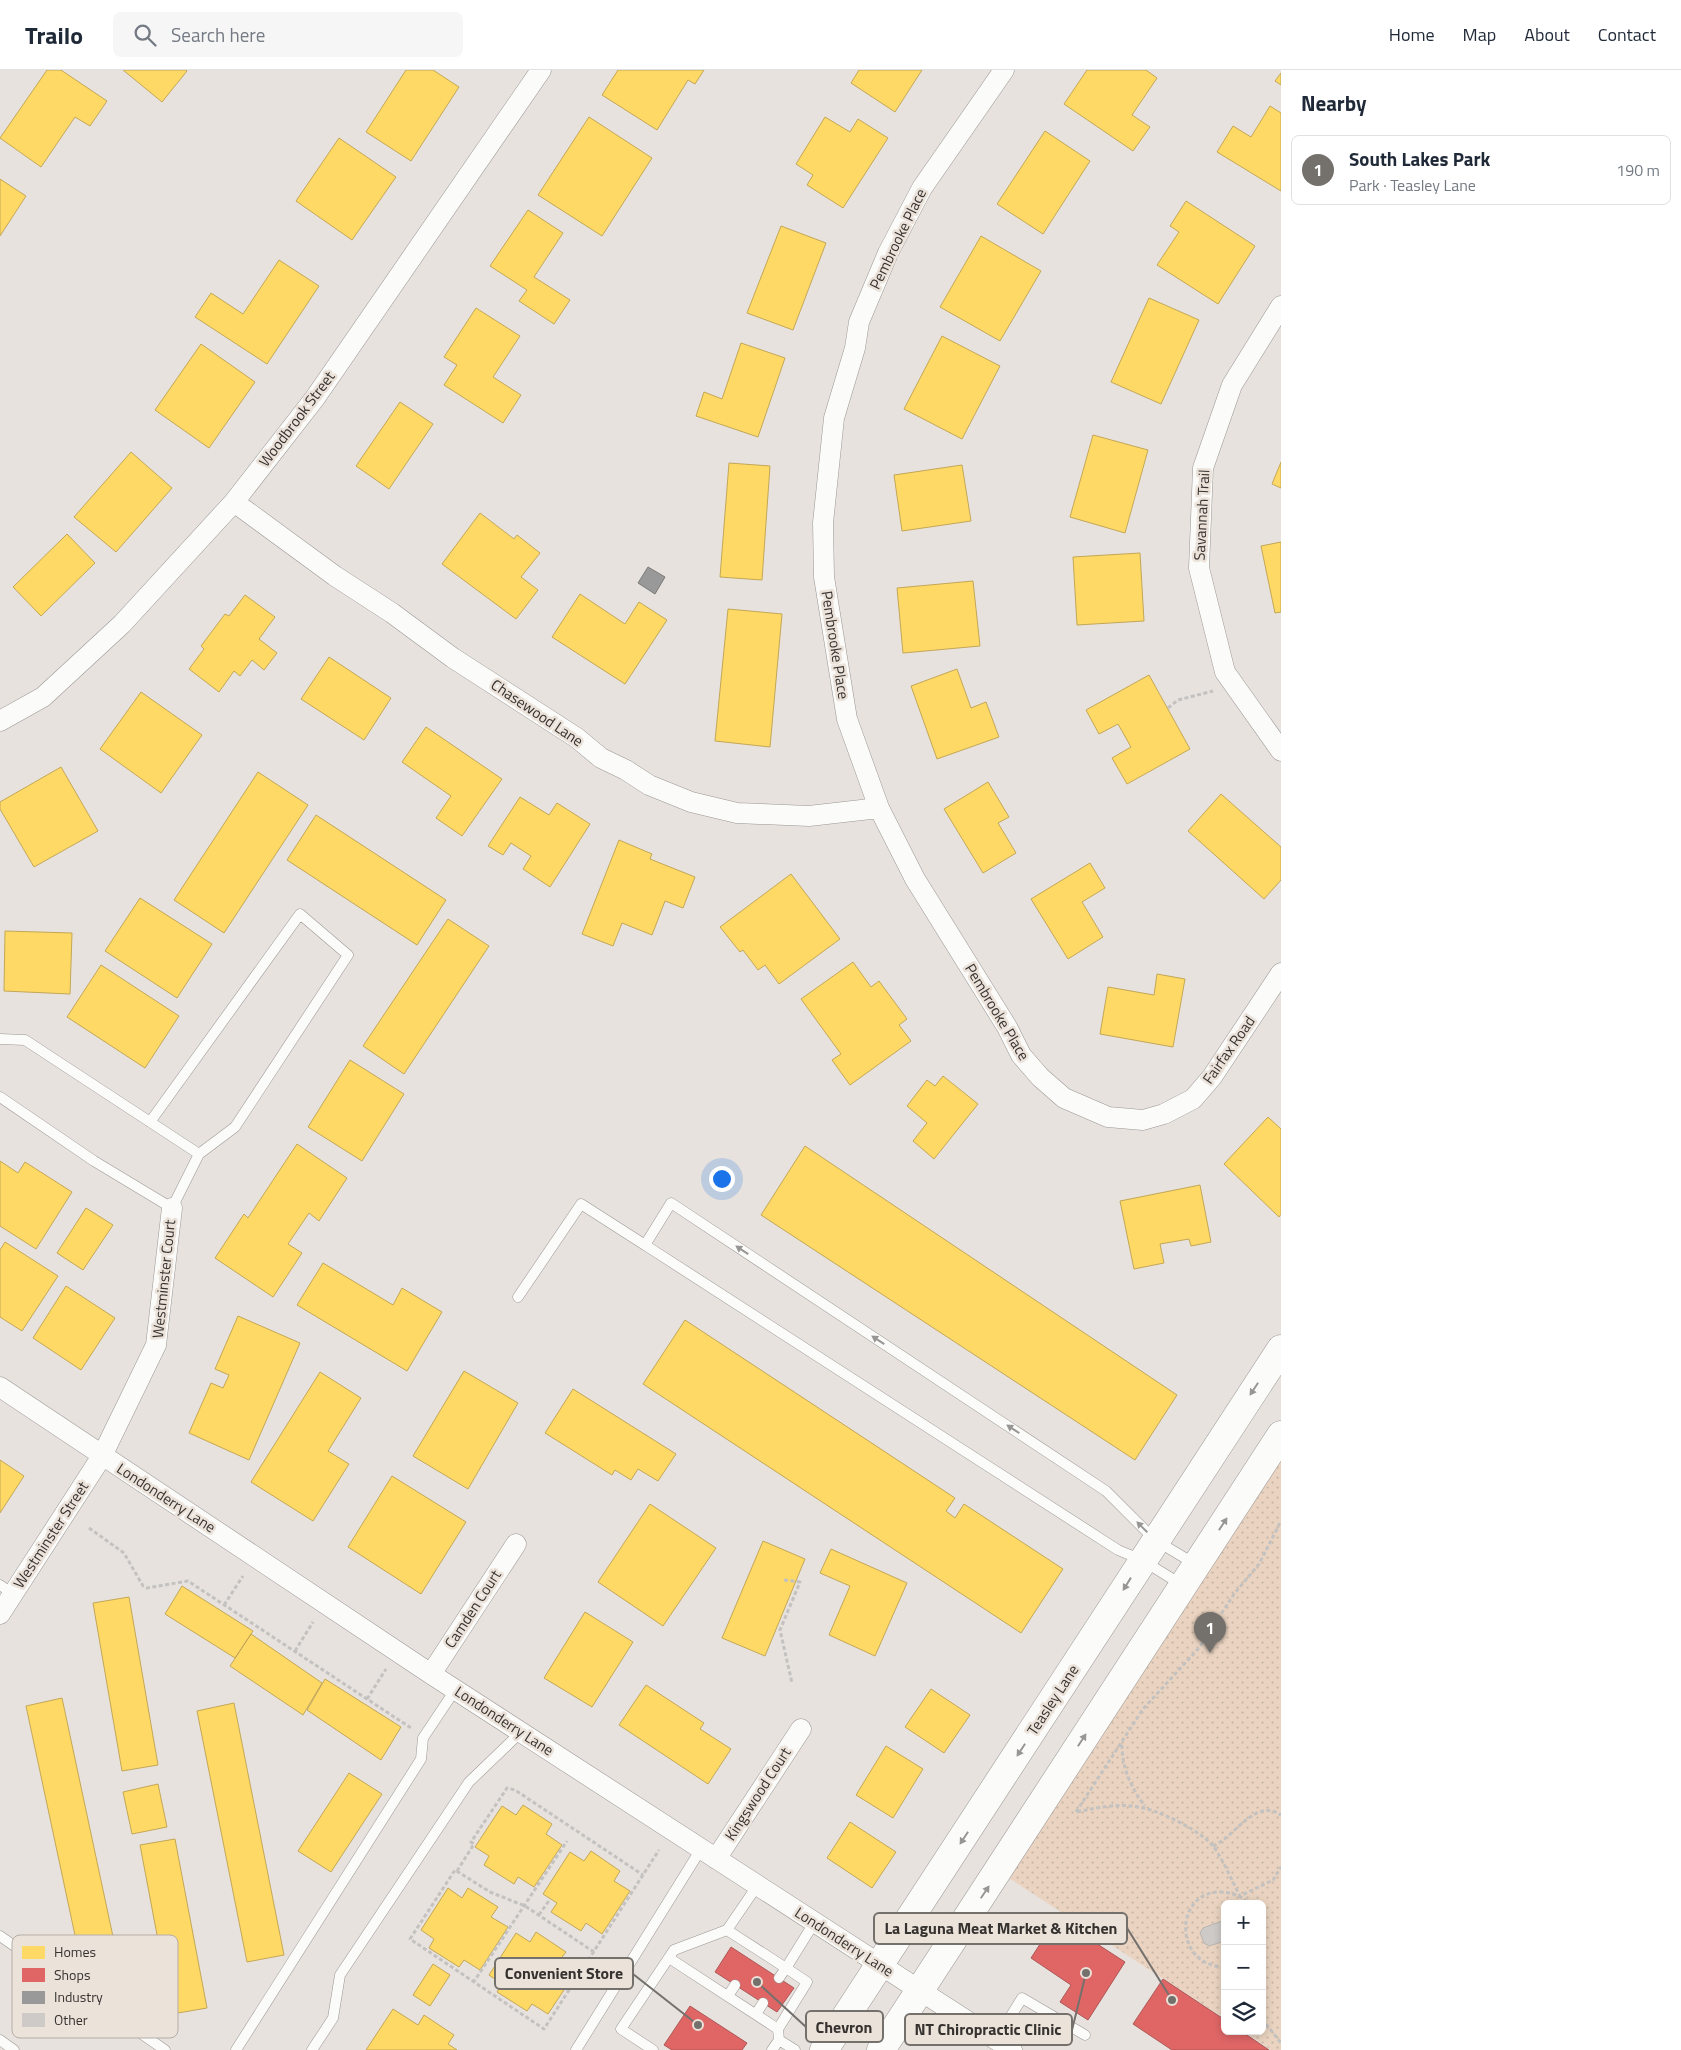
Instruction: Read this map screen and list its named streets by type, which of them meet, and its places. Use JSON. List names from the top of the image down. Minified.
{"streets":{"main road":["Teasley Lane"],"street":["Pembrooke Place","Woodbrook Street","Savannah Trail","Chasewood Lane","Fairfax Road","Westminster Court","Londonderry Lane","Westminster Street","Camden Court","Kingswood Court"]},"crossings":[["Pembrooke Place","Chasewood Lane"],["Pembrooke Place","Fairfax Road"],["Woodbrook Street","Chasewood Lane"],["Westminster Court","Londonderry Lane"],["Westminster Court","Westminster Street"],["Londonderry Lane","Westminster Street"],["Londonderry Lane","Camden Court"],["Londonderry Lane","Teasley Lane"],["Londonderry Lane","Kingswood Court"]],"places":["NT Chiropractic Clinic","Chevron","La Laguna Meat Market & Kitchen","Convenient Store"],"legend":["Homes","Shops","Industry","Other"],"page":{"header":"Trailo","search":"Search here","nav":["Home","Map","About","Contact"],"heading":"Nearby","list":[{"mark":"1","name":"South Lakes Park","note":"Park · Teasley Lane","value":"190 m"}],"pins":"1","map_buttons":["+","−"]}}
